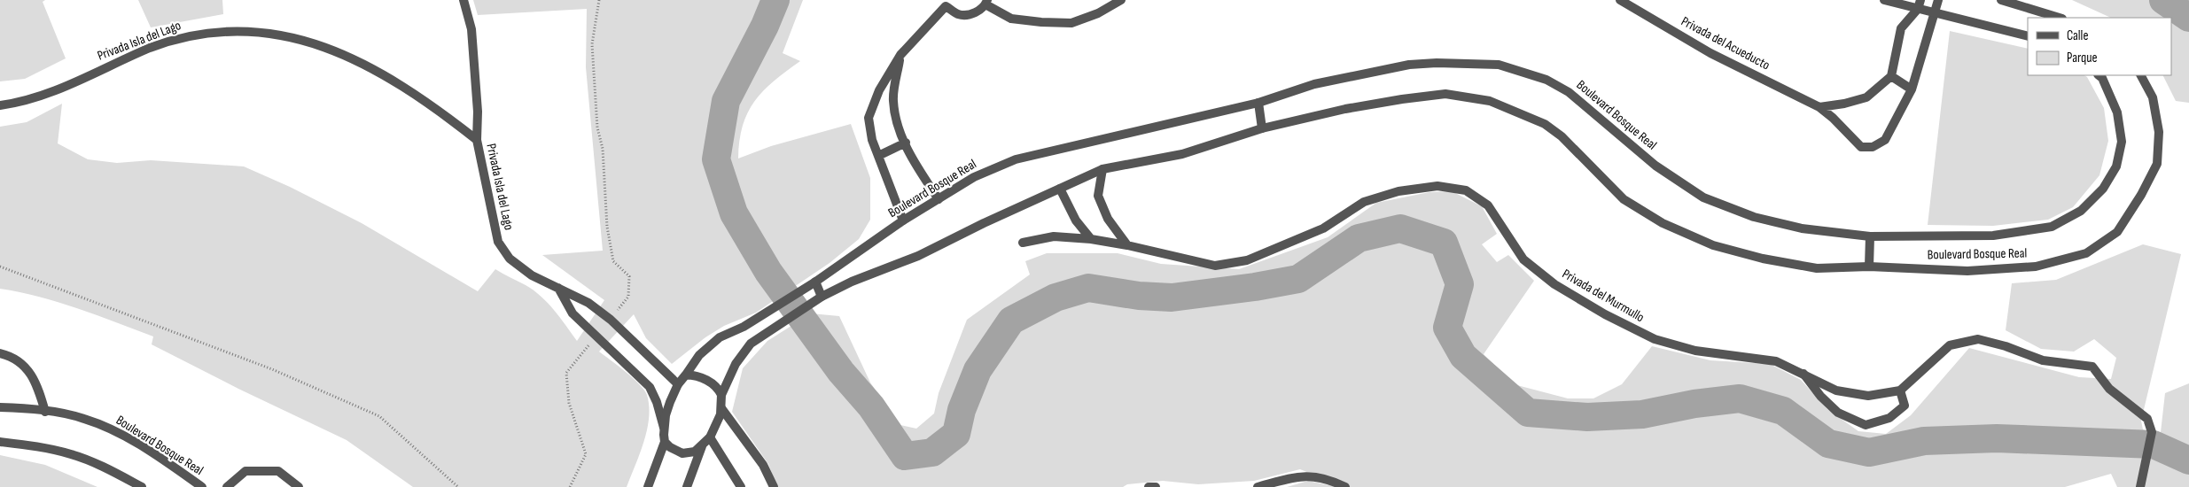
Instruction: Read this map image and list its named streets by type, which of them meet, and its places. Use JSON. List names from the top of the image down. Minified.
{"streets":{"street":["Privada Isla del Lago","Privada del Acueducto","Boulevard Bosque Real","Privada del Murmullo"]},"crossings":[["Privada Isla del Lago","Boulevard Bosque Real"]],"legend":["Calle","Parque"]}
